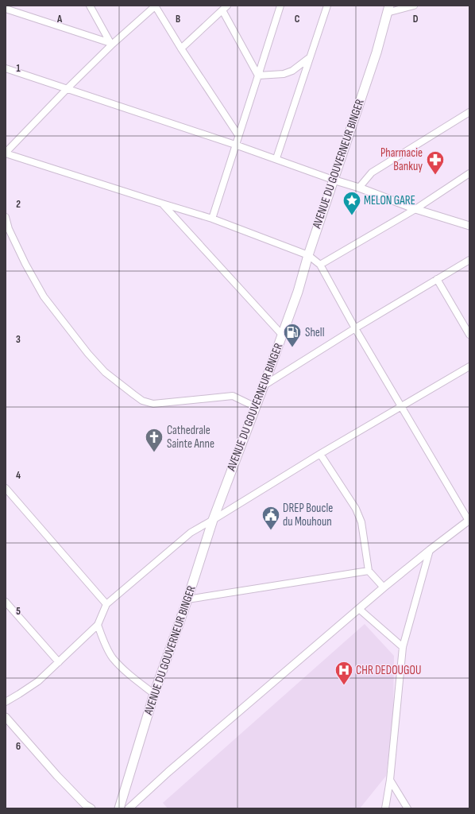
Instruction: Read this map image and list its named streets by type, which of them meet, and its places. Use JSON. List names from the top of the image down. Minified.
{"streets":{"main road":["AVENUE DU GOUVERNEUR BINGER"]},"places":{"pharmacy":["Pharmacie Bankuy"],"place":["MELON GARE"],"fuel station":["Shell"],"church":["Cathedrale Sainte Anne"],"public building":["DREP Boucle du Mouhoun"],"hospital":["CHR DEDOUGOU"]},"grid":{"columns":["A","B","C","D"],"rows":["1","2","3","4","5","6"]}}
